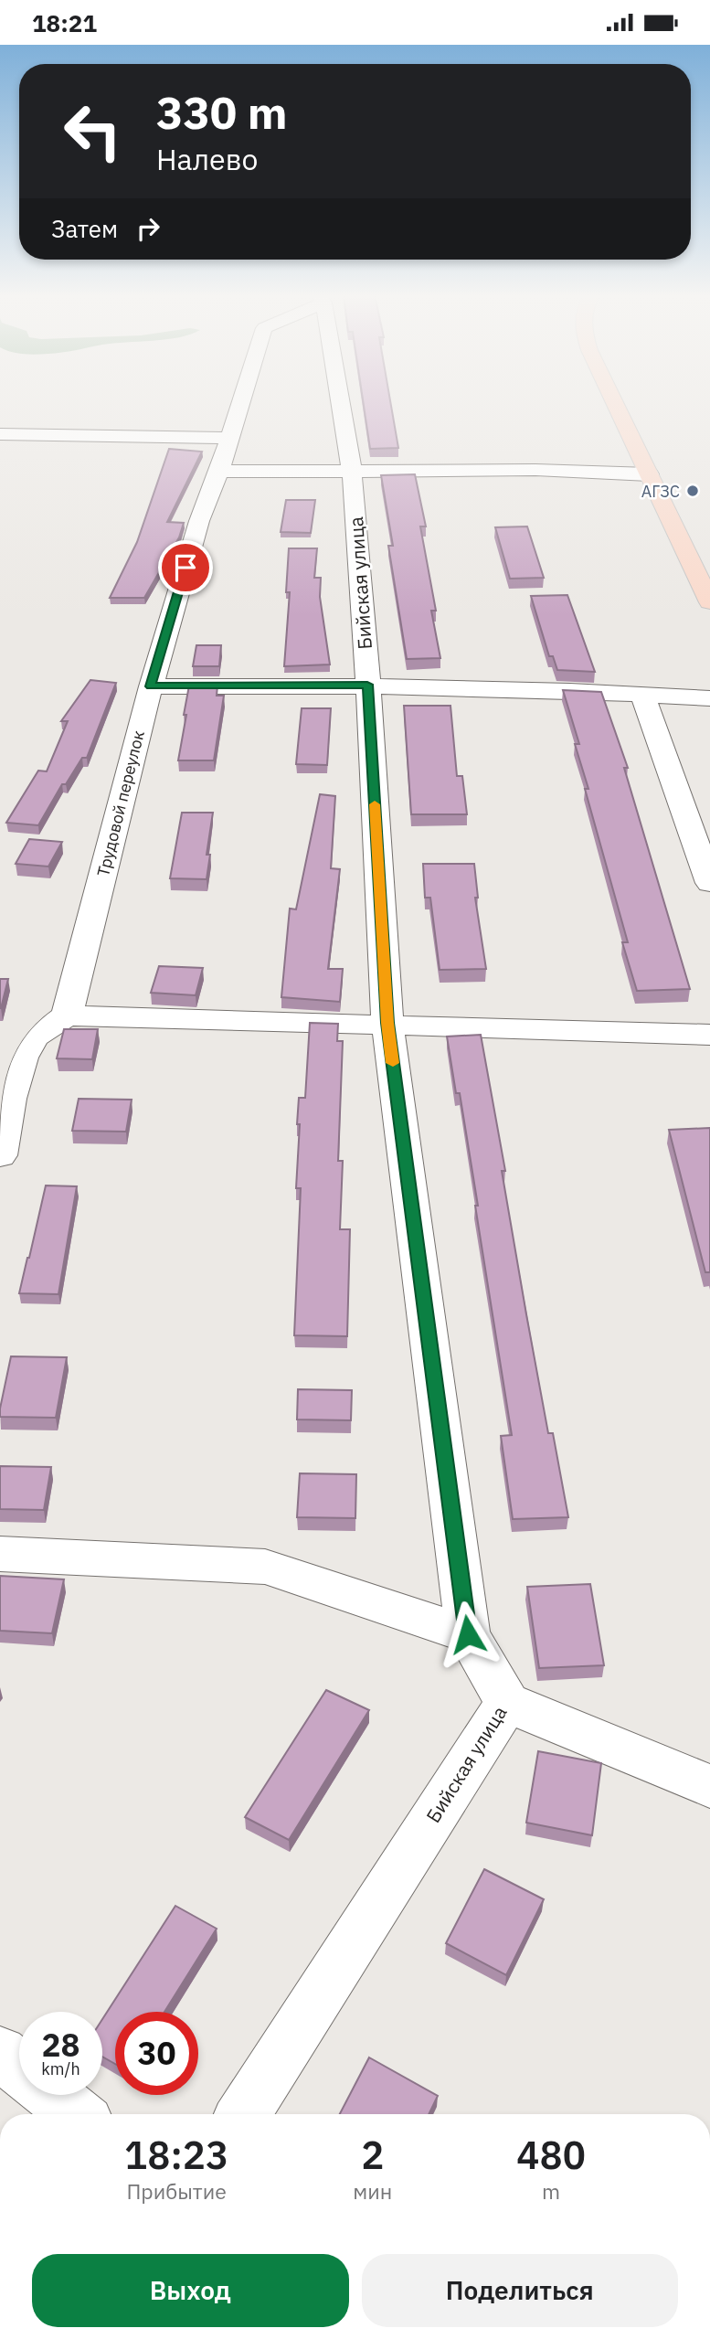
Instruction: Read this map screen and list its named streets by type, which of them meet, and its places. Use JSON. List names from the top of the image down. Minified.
{"streets":{"street":["Бийская улица","Трудовой переулок"]},"places":["АГЗС"],"page":{"status":"18:21","turn":["330 m","Налево"],"then":"Затем","speed":"28 km/h","limit":"30","eta":["18:23","Прибытие","2","мин","480","m"],"buttons":["Выход","Поделиться"]}}
